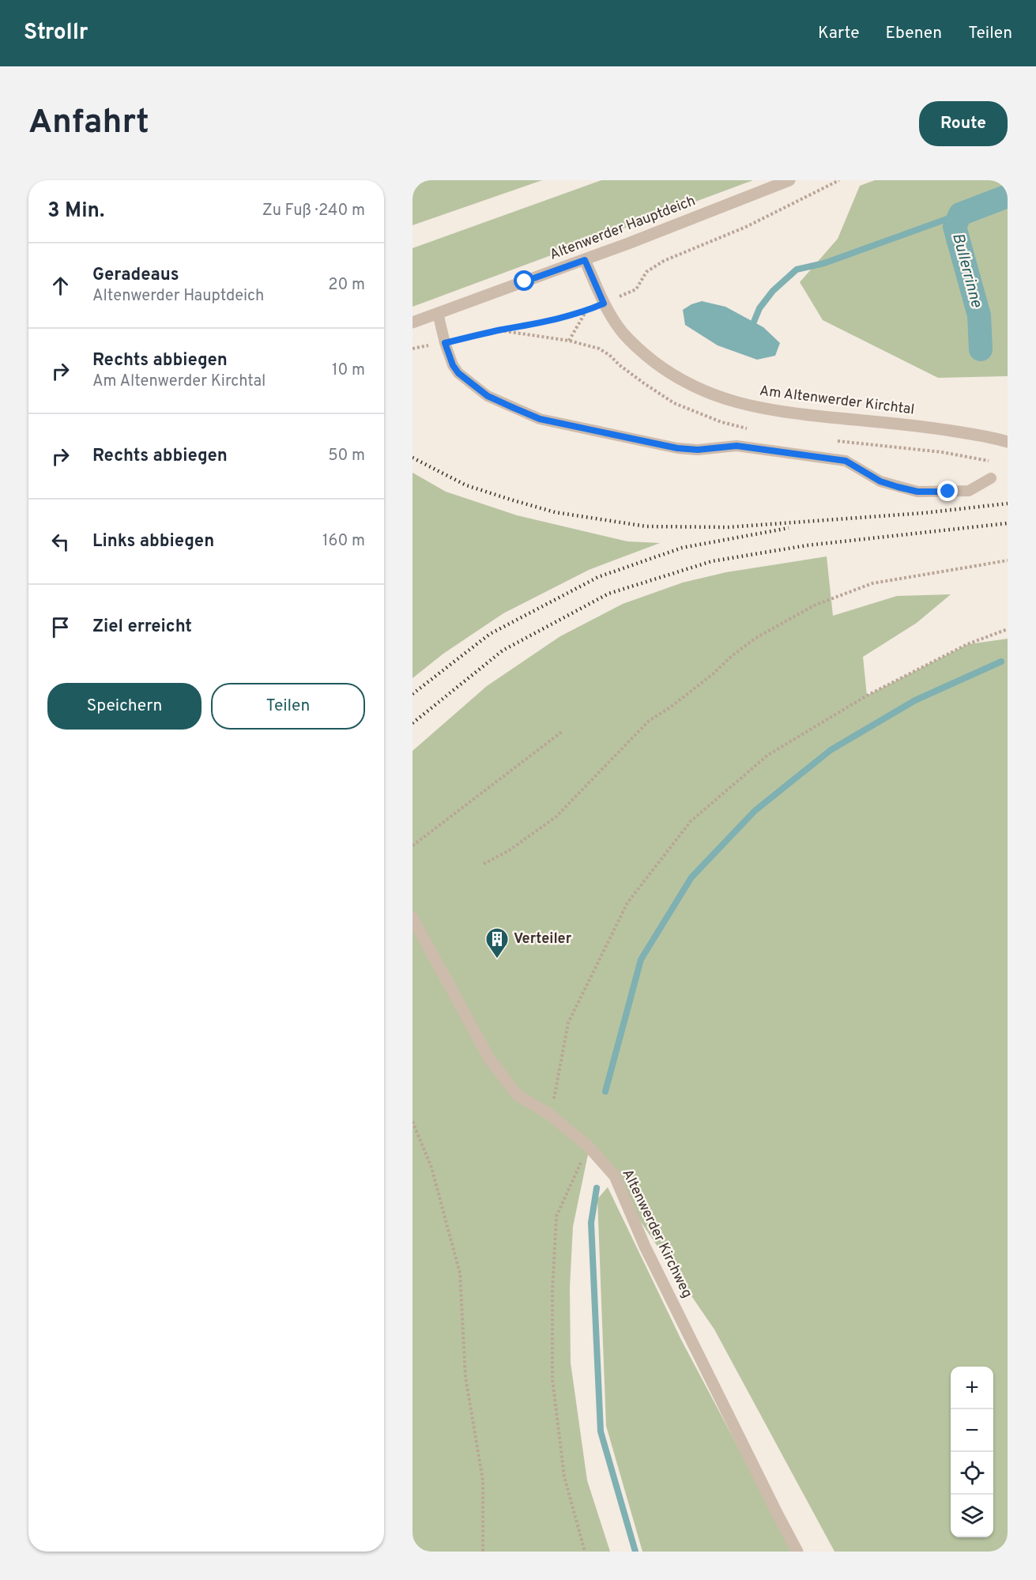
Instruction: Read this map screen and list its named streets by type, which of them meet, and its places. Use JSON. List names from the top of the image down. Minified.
{"streets":{"street":["Altenwerder Hauptdeich","Am Altenwerder Kirchtal","Altenwerder Kirchweg"]},"crossings":[["Altenwerder Hauptdeich","Am Altenwerder Kirchtal"]],"water":["Bullerrinne"],"places":{"building":["Verteiler"]},"page":{"header":"Strollr","nav":["Karte","Ebenen","Teilen"],"buttons":["Route",["Speichern","Teilen"]],"title":"Anfahrt","heading":["3 Min.","Zu Fuß · 240 m"],"list":[["Geradeaus","Altenwerder Hauptdeich","20 m"],["Rechts abbiegen","Am Altenwerder Kirchtal","10 m"],["Rechts abbiegen","50 m"],["Links abbiegen","160 m"],"Ziel erreicht"],"map_buttons":["+","−"]}}
